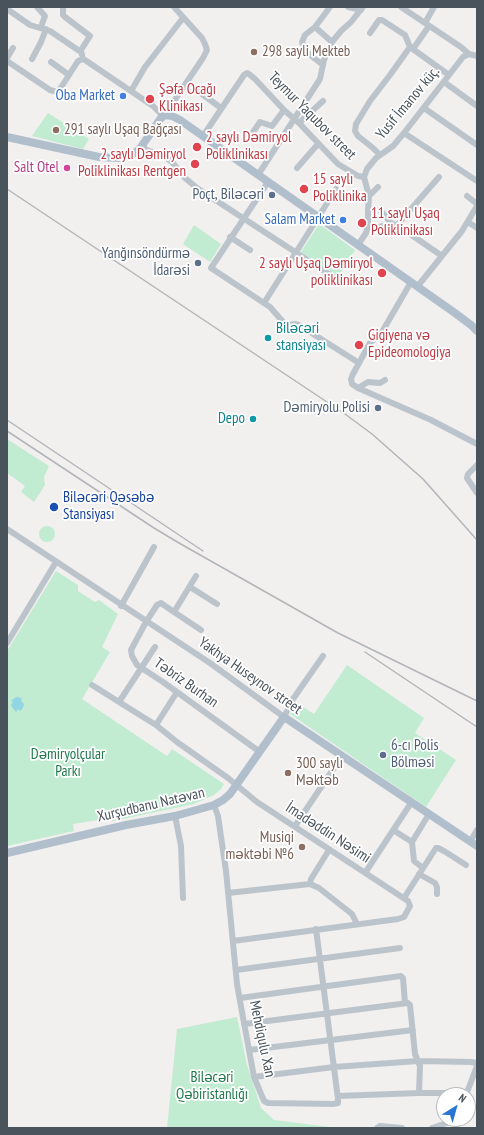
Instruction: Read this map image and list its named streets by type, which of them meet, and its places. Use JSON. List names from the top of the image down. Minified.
{"streets":{"main road":["Yakhya Huseynov street","Xurşudbanu Natəvan"],"street":["Yusif İmanov küç.","Teymur Yaqubov street","Təbriz Burhan","İmadəddin Nəsimi","Mehdiqulu Xan"]},"crossings":[["Yusif İmanov küç.","Teymur Yaqubov street"],["Yakhya Huseynov street","Təbriz Burhan"],["Yakhya Huseynov street","Xurşudbanu Natəvan"],["Təbriz Burhan","Xurşudbanu Natəvan"],["Xurşudbanu Natəvan","İmadəddin Nəsimi"],["Xurşudbanu Natəvan","Mehdiqulu Xan"]],"parks":["Dəmiryolçular Parkı","Biləcəri Qəbiristanlığı"],"places":["298 sayli Mekteb","Oba Market","Şəfa Ocağı Klinikası","291 saylı Uşaq Bağçası","2 saylı Dəmiryol Poliklinikası","2 saylı Dəmiryol Poliklinikası Rentgen","Salt Otel","15 saylı Poliklinika","Poçt, Biləcəri","Salam Market","11 saylı Uşaq Poliklinikası","Yanğınsöndürmə İdarəsi","2 saylı Uşaq Dəmiryol poliklinikası","Biləcəri stansiyası","Gigiyena və Epideomologiya","Dəmiryolu Polisi","Depo","Biləcəri Qəsəbə Stansiyası","6-cı Polis Bölməsi","300 saylı Məktəb","Musiqi məktəbi №6"],"north":"top right"}
